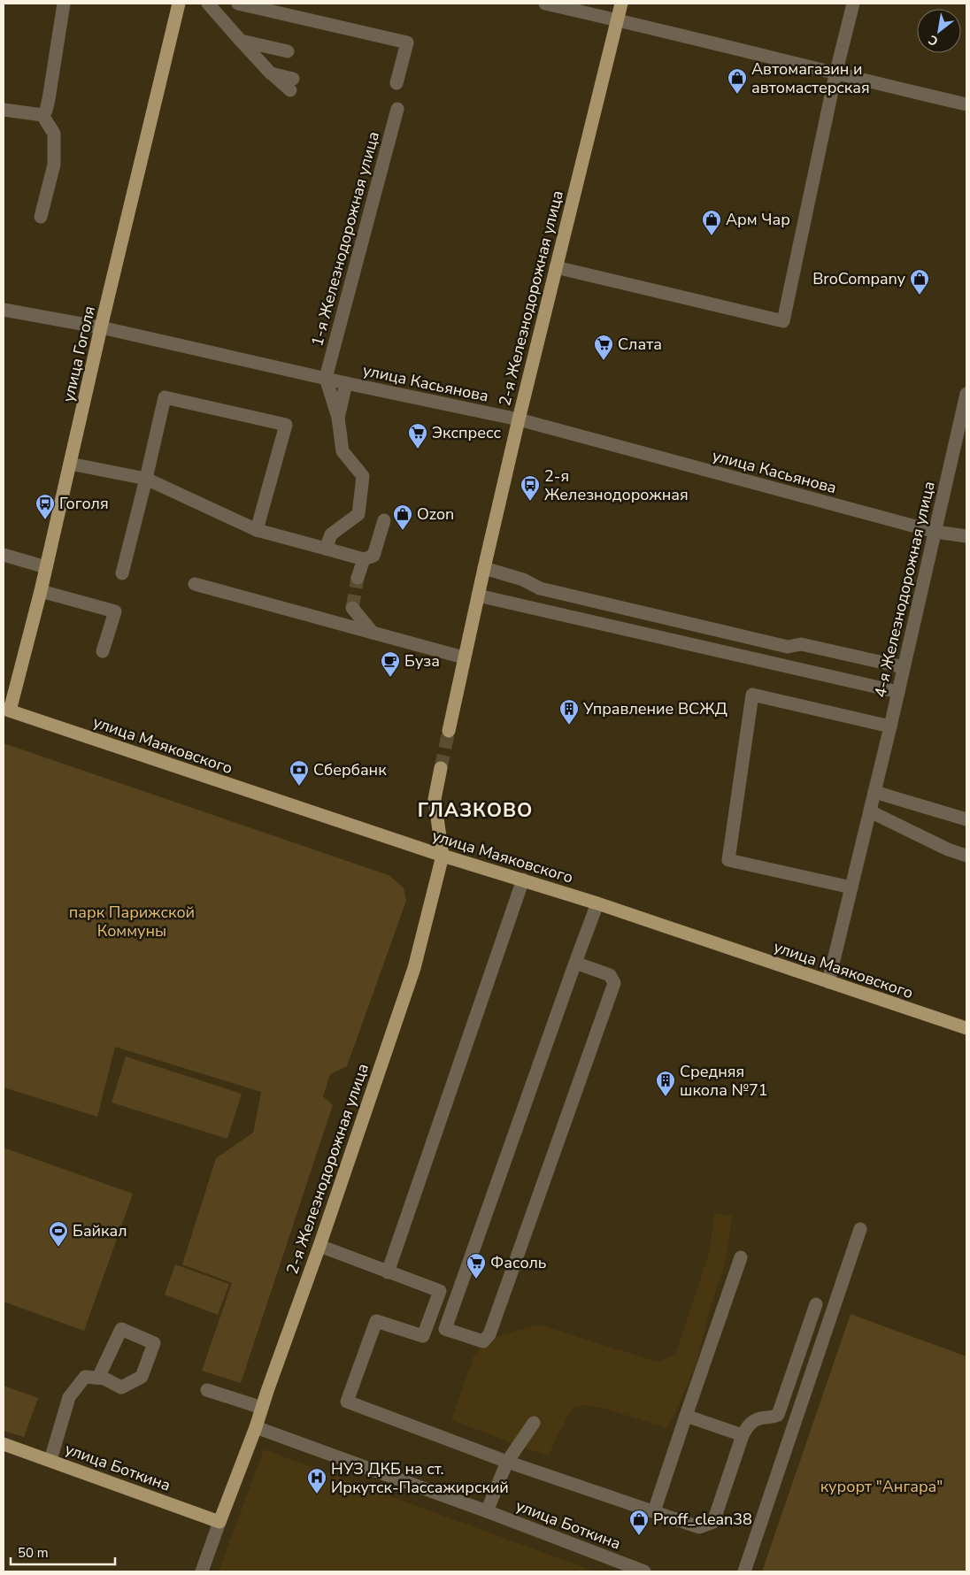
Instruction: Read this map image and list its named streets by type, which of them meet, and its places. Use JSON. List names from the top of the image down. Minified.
{"streets":{"main road":["2-я Железнодорожная улица","улица Гоголя","улица Маяковского","улица Боткина"],"street":["1-я Железнодорожная улица","улица Касьянова","4-я Железнодорожная улица"]},"crossings":[["1-я Железнодорожная улица","улица Касьянова"],["2-я Железнодорожная улица","улица Касьянова"],["2-я Железнодорожная улица","улица Маяковского"],["2-я Железнодорожная улица","улица Боткина"],["улица Гоголя","улица Касьянова"],["улица Гоголя","улица Маяковского"],["улица Касьянова","4-я Железнодорожная улица"],["4-я Железнодорожная улица","улица Маяковского"]],"districts":["ГЛАЗКОВО"],"parks":["парк Парижской Коммуны","курорт \"Ангара\""],"places":{"shop":["Автомагазин и автомастерская","Арм Чар","BroCompany","Ozon","Proff_clean38"],"supermarket":["Слата","Экспресс","Фасоль"],"bus stop":["2-я Железнодорожная","Гоголя"],"cafe":["Буза"],"building":["Управление ВСЖД","Средняя школа №71"],"bank":["Сбербанк"],"sports":["Байкал"],"hospital":["НУЗ ДКБ на ст. Иркутск-Пассажирский"]},"scale_bar":"50 m","north":"bottom left"}
